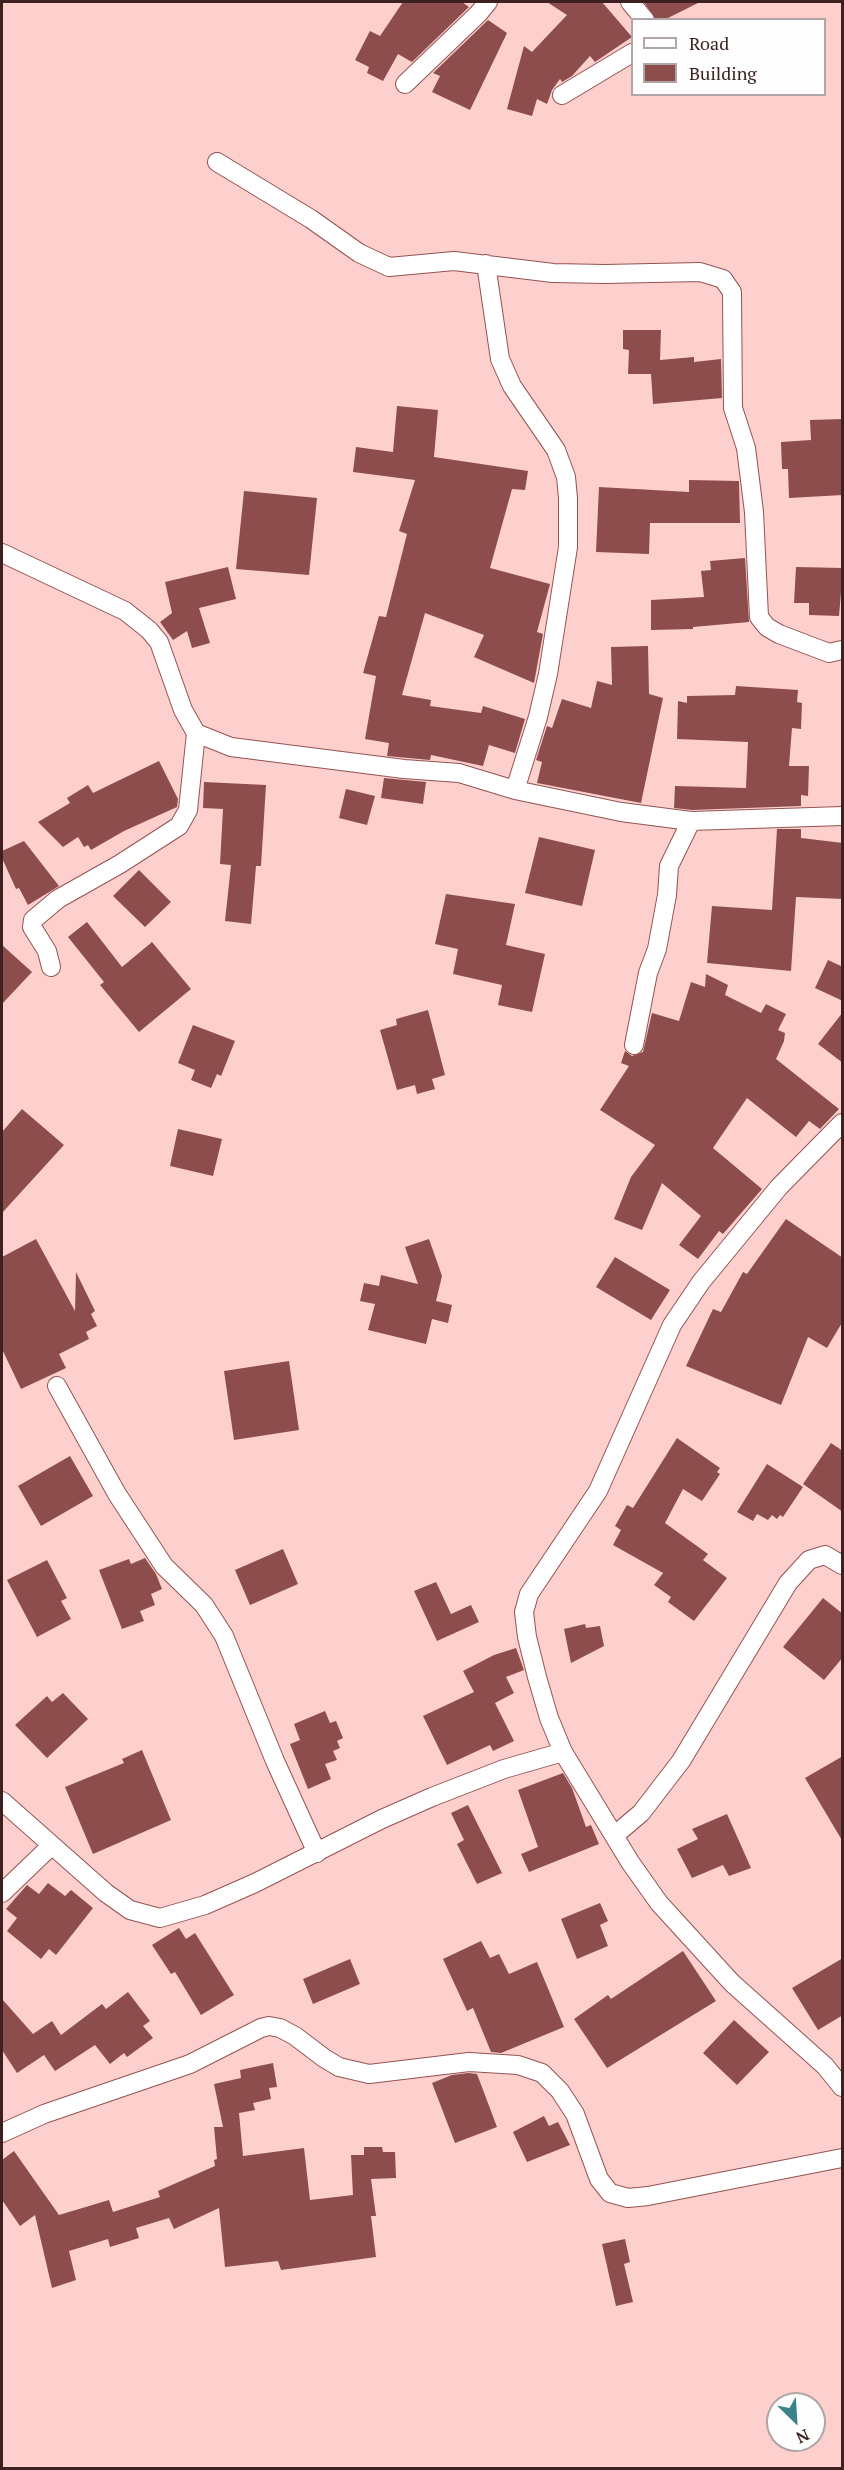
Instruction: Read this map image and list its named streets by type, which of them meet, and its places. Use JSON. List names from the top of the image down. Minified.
{"legend":["Road","Building"],"north":"bottom right"}
